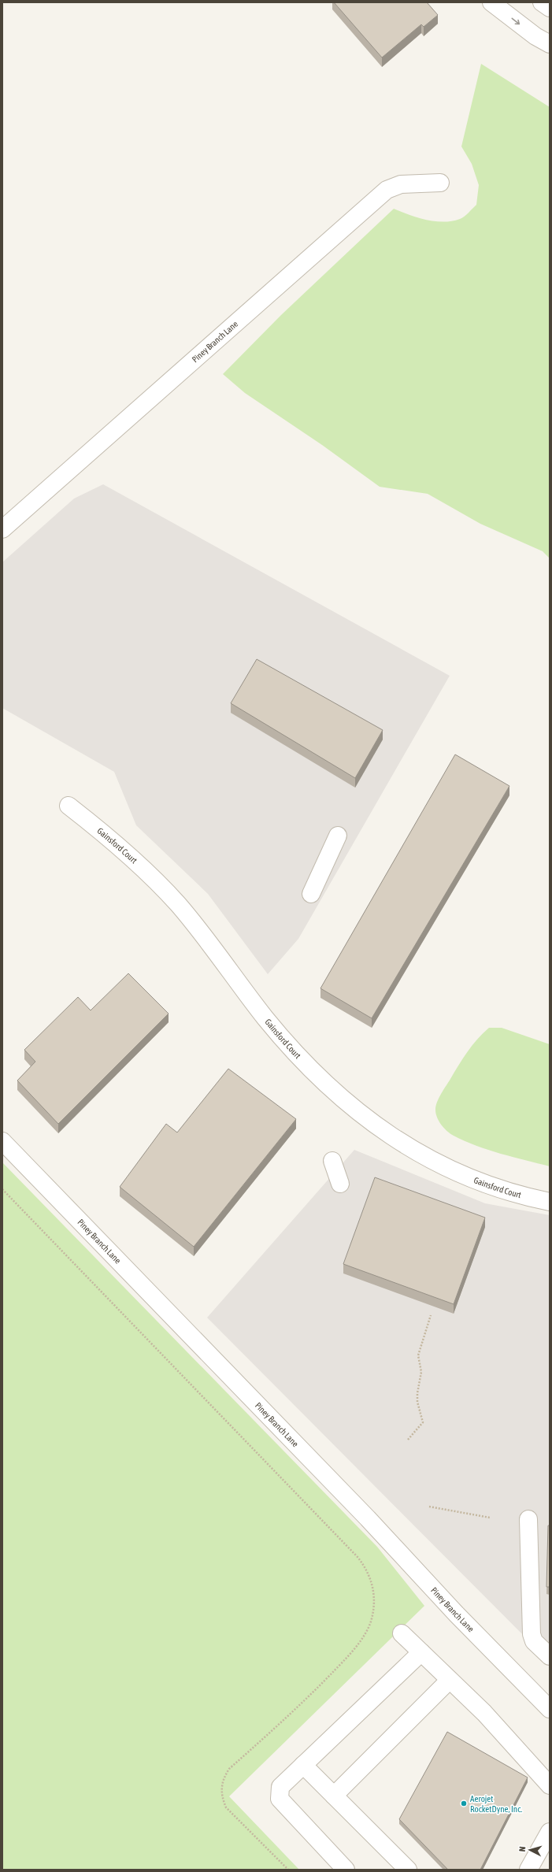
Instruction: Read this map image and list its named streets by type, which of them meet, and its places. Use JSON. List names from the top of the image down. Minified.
{"streets":{"street":["Piney Branch Lane","Gainsford Court"]},"places":["Aerojet RocketDyne, Inc."],"north":"left"}
